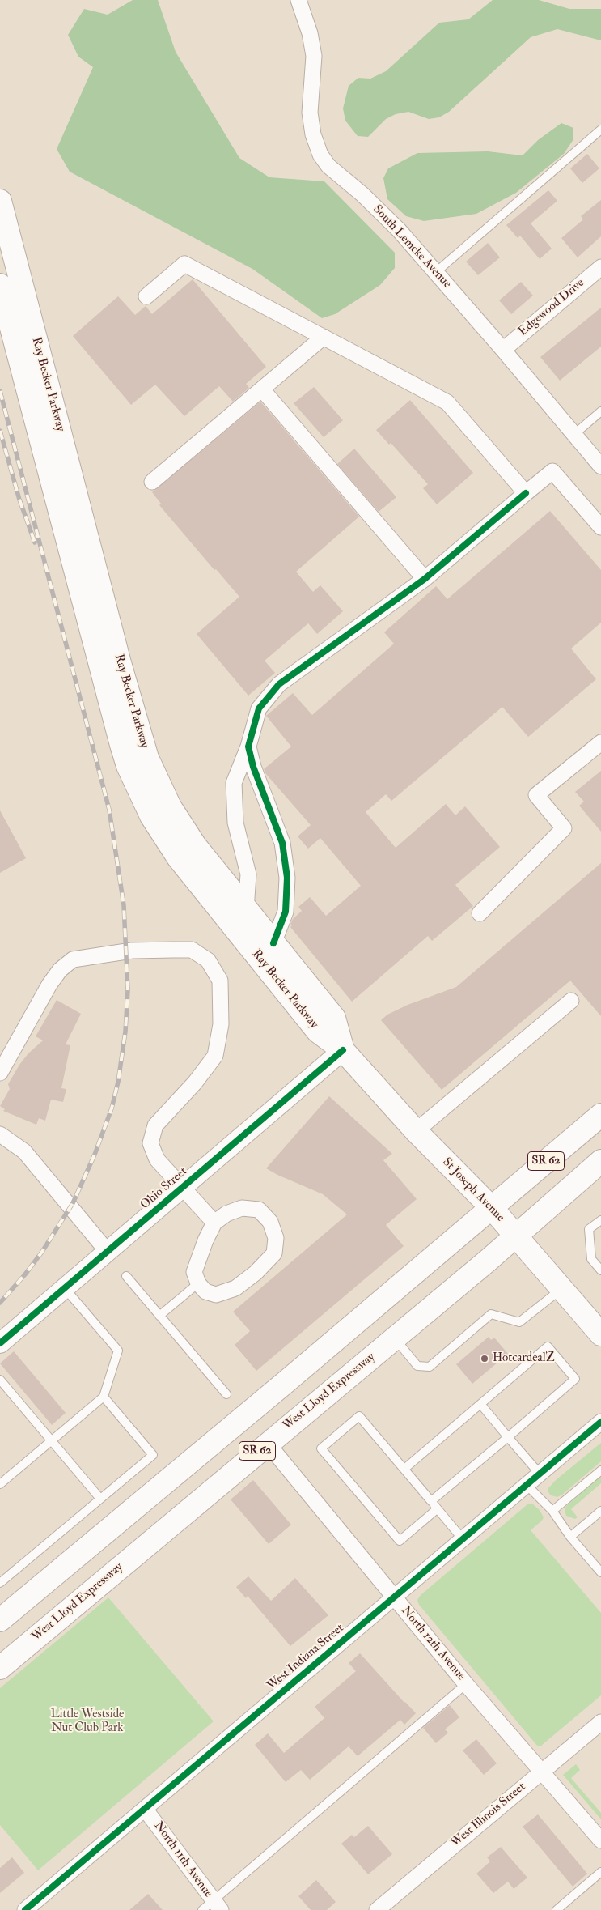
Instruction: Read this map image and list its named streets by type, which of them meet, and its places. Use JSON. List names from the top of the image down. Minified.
{"streets":{"main road":["Ray Becker Parkway","SR 62","St Joseph Avenue","West Lloyd Expressway"],"street":["South Lemcke Avenue","Edgewood Drive","Ohio Street","North 12th Avenue","West Indiana Street","West Illinois Street","North 11th Avenue"]},"crossings":[["South Lemcke Avenue","Edgewood Drive"],["Ray Becker Parkway","Ohio Street"],["Ray Becker Parkway","St Joseph Avenue"],["SR 62","St Joseph Avenue"],["Ohio Street","St Joseph Avenue"],["St Joseph Avenue","West Lloyd Expressway"],["West Lloyd Expressway","North 12th Avenue"],["North 12th Avenue","West Indiana Street"],["North 12th Avenue","West Illinois Street"],["West Indiana Street","North 11th Avenue"]],"parks":["Little Westside Nut Club Park"],"places":["HotcardealZ"]}
